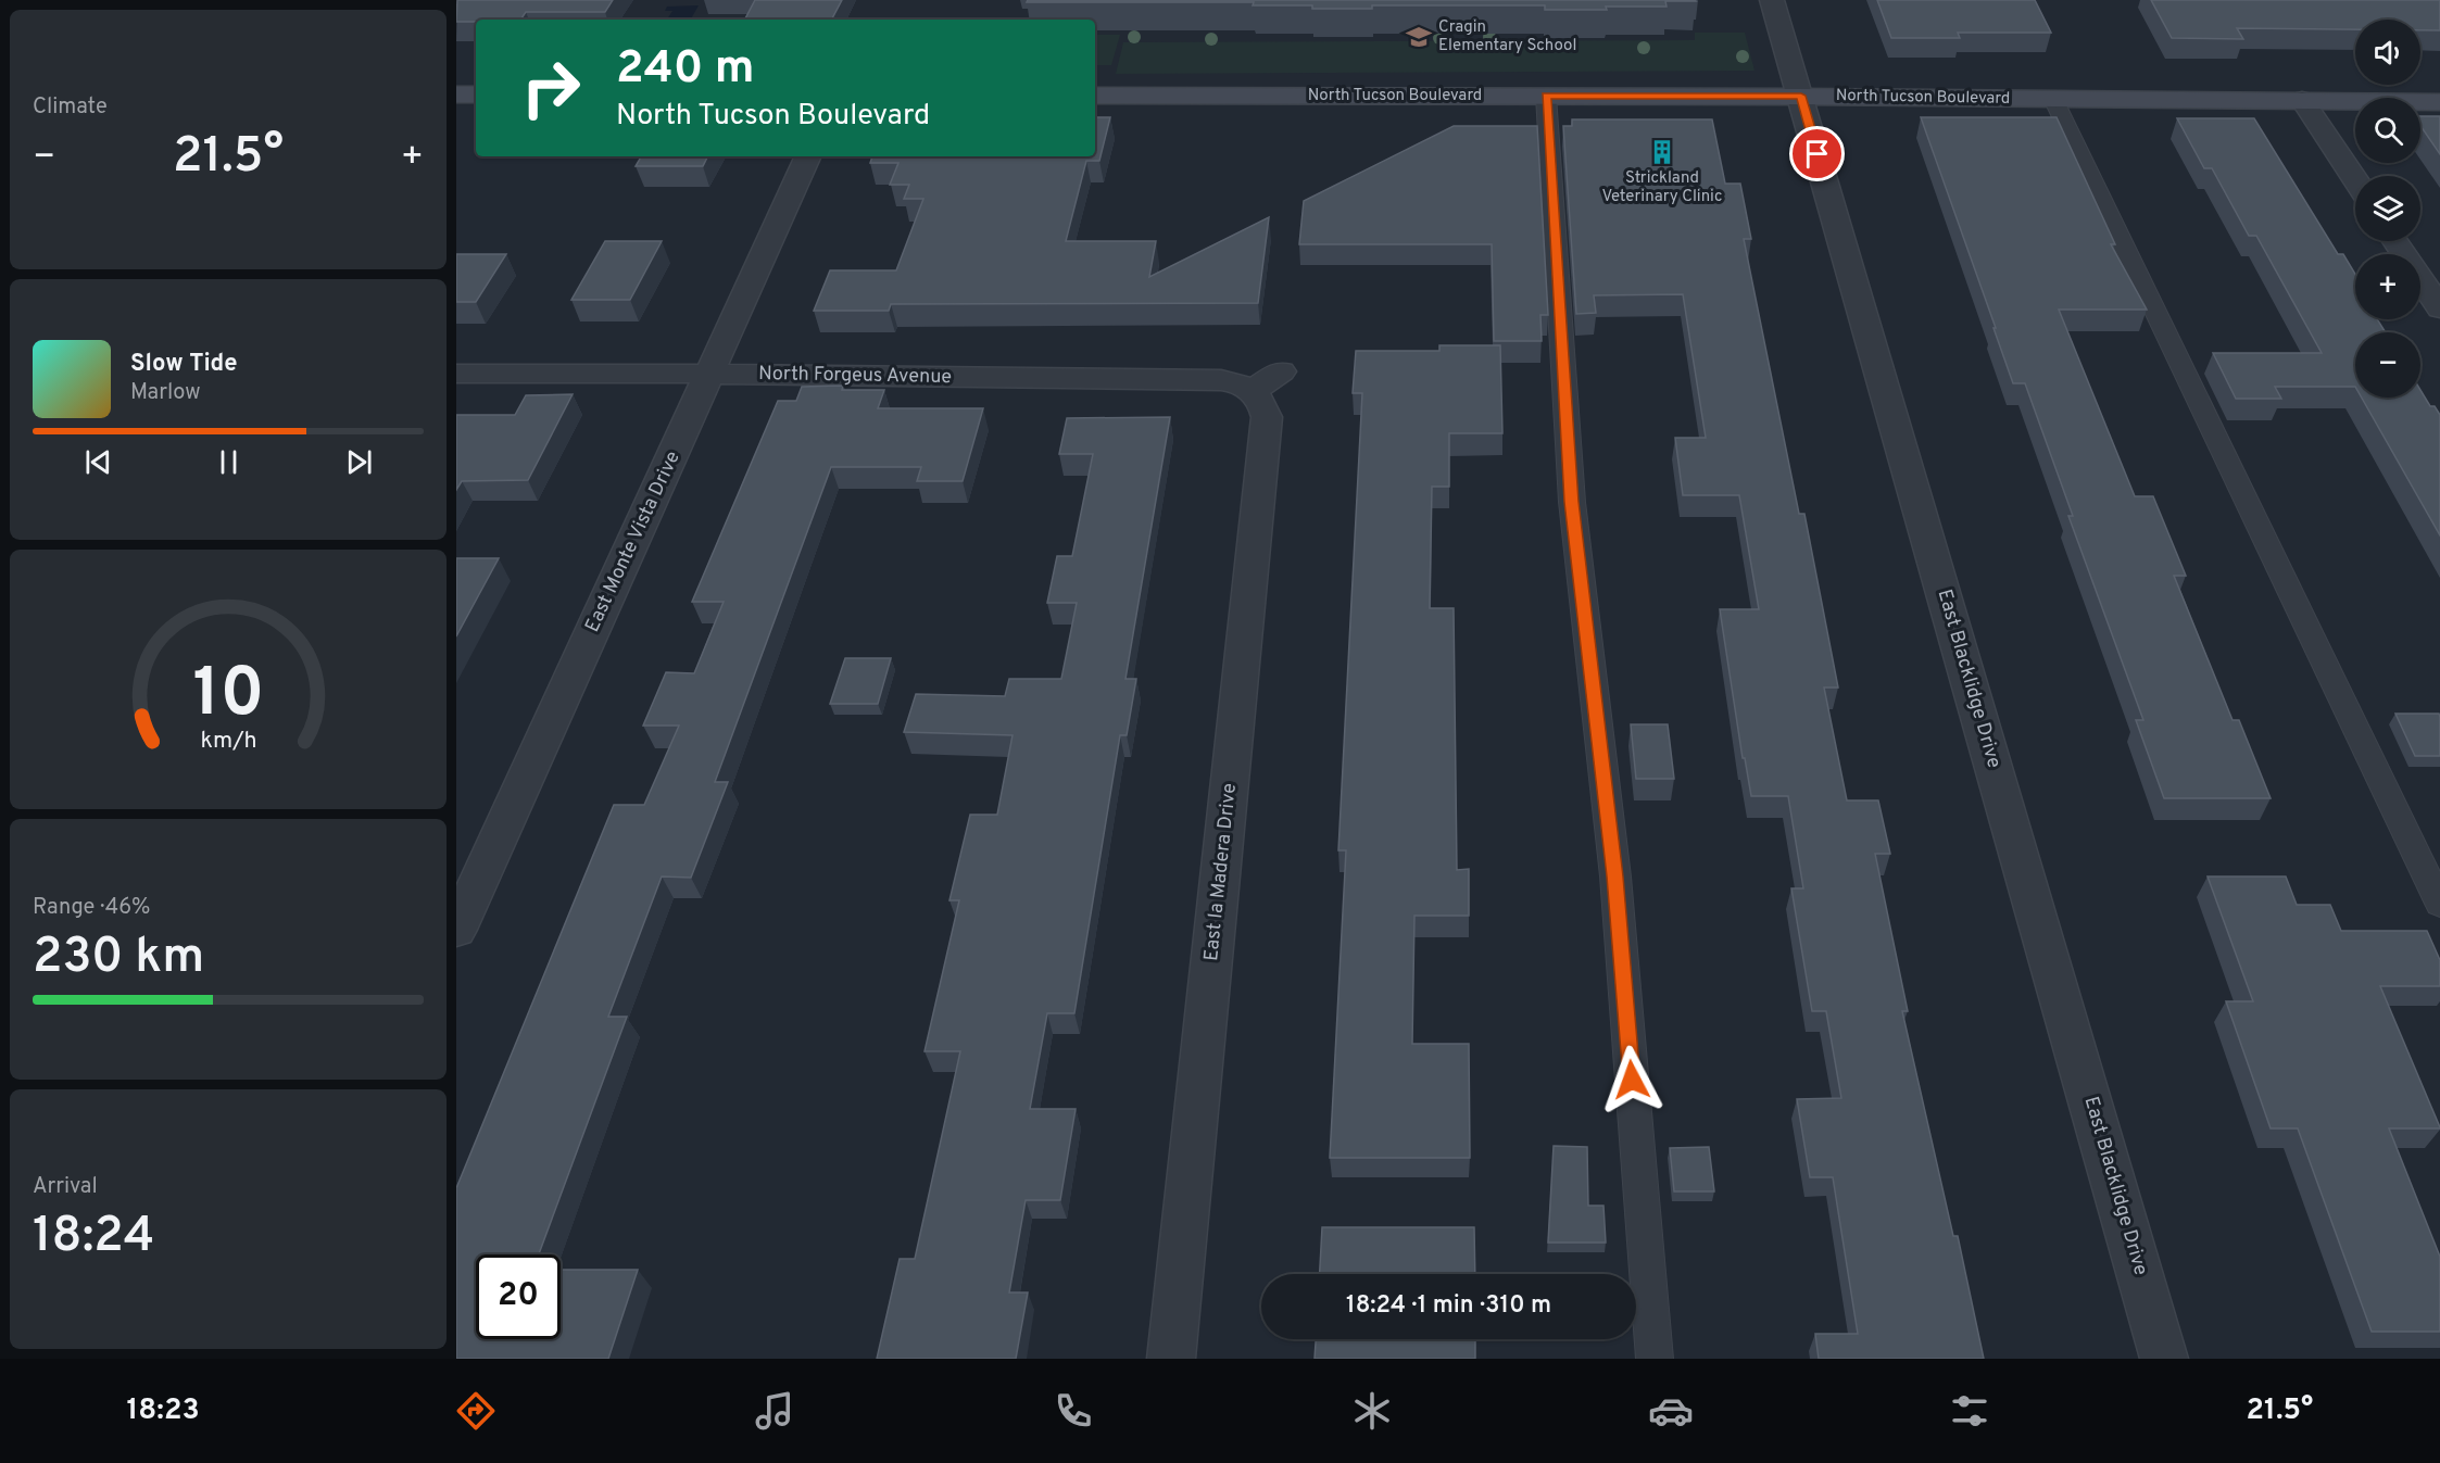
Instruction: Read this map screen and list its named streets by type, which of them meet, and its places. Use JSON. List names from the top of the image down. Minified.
{"streets":{"main road":["North Tucson Boulevard"],"street":["North Forgeus Avenue","East Monte Vista Drive","East Blacklidge Drive","East la Madera Drive"]},"crossings":[["North Tucson Boulevard","East Blacklidge Drive"],["North Forgeus Avenue","East Monte Vista Drive"],["North Forgeus Avenue","East la Madera Drive"]],"places":{"school or university":["Cragin Elementary School"],"building":["Strickland Veterinary Clinic"]},"page":{"tile":["Climate",["Range · 46%","230 km"],["Arrival","18:24"]],"map_buttons":["+","−"],"turn":["240 m","North Tucson Boulevard"],"heat":["−","21.5°","+"],"song":["Slow Tide","Marlow"],"limit":"20","trip":"18:24 · 1 min · 310 m","tabs":["18:23","21.5°"],"gauge":["10","km/h"]}}
